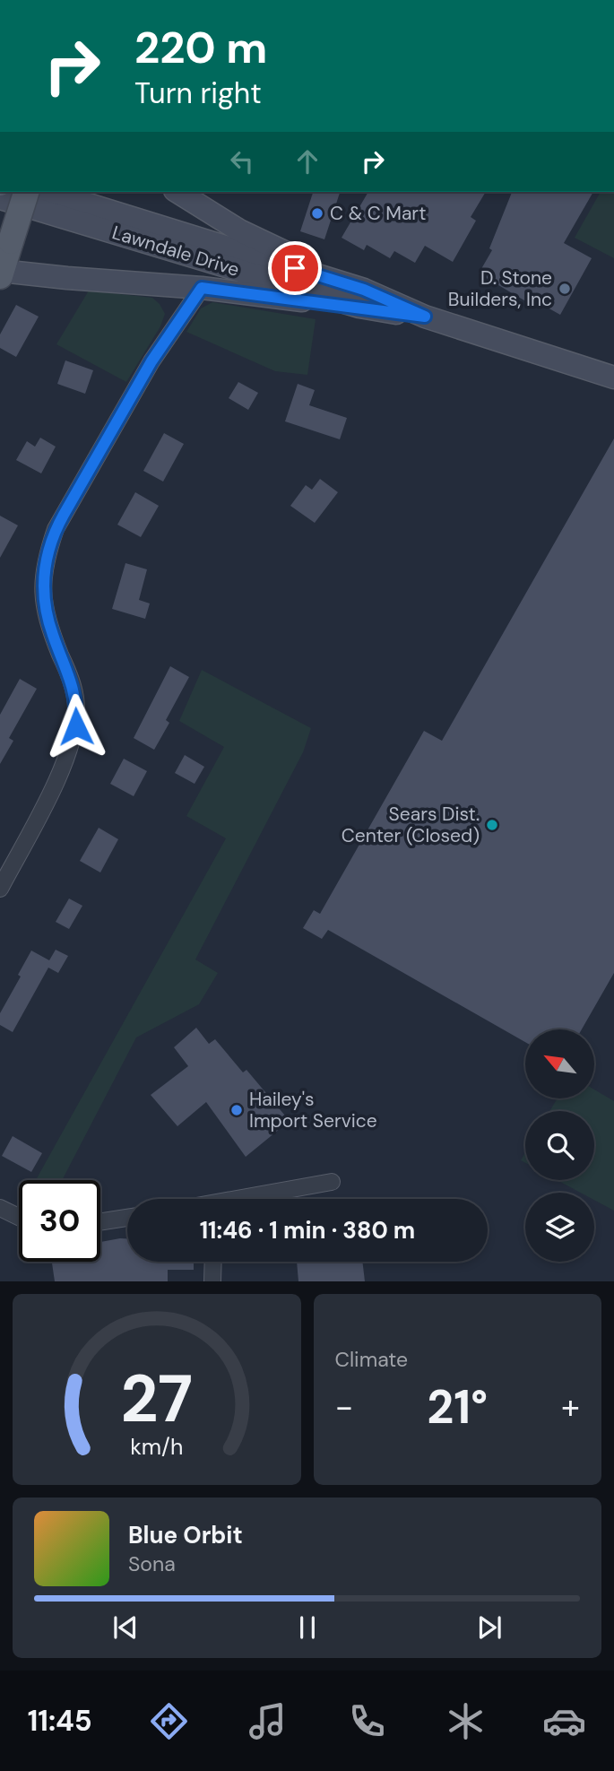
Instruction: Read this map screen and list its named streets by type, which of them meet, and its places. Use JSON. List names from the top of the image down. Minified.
{"streets":{"main road":["Lawndale Drive"]},"places":["C & C Mart","D. Stone Builders, Inc","Sears Dist. Center (Closed)","Hailey's Import Service"],"north":"top left","page":{"turn":["220 m","Turn right"],"limit":"30","trip":"11:46 · 1 min · 380 m","tile":"Climate","heat":["−","21°","+"],"song":["Blue Orbit","Sona"],"tabs":"11:45","gauge":["27","km/h"]}}
